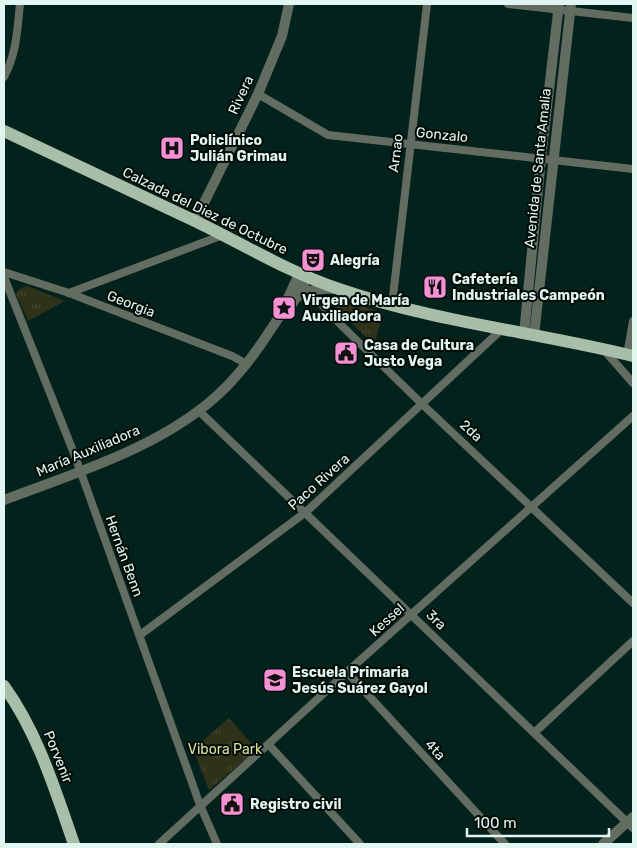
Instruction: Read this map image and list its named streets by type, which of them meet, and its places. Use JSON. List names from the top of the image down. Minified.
{"streets":{"main road":["Calzada del Diez de Octubre","Porvenir"],"street":["Rivera","Gonzalo","Arnao","Avenida de Santa Amalia","Georgia","2da","María Auxiliadora","Paco Rivera","Hernán Benn","Kessel","3ra","4ta"]},"crossings":[["Rivera","Gonzalo"],["Rivera","Calzada del Diez de Octubre"],["Gonzalo","Arnao"],["Gonzalo","Avenida de Santa Amalia"],["Arnao","Calzada del Diez de Octubre"],["Avenida de Santa Amalia","Calzada del Diez de Octubre"],["Calzada del Diez de Octubre","2da"],["Calzada del Diez de Octubre","María Auxiliadora"],["Calzada del Diez de Octubre","Paco Rivera"],["Georgia","María Auxiliadora"],["2da","María Auxiliadora"],["2da","Paco Rivera"],["2da","Kessel"],["María Auxiliadora","Hernán Benn"],["María Auxiliadora","3ra"],["Paco Rivera","Hernán Benn"],["Paco Rivera","3ra"],["Hernán Benn","Kessel"],["Kessel","3ra"],["Kessel","4ta"]],"parks":["Vibora Park"],"places":{"hospital":["Policlínico Julián Grimau"],"theatre":["Alegría"],"restaurant":["Cafetería Industriales Campeón"],"place":["Virgen de María Auxiliadora"],"public building":["Casa de Cultura Justo Vega","Registro civil"],"school or university":["Escuela Primaria Jesús Suárez Gayol"]},"scale_bar":"100 m"}
